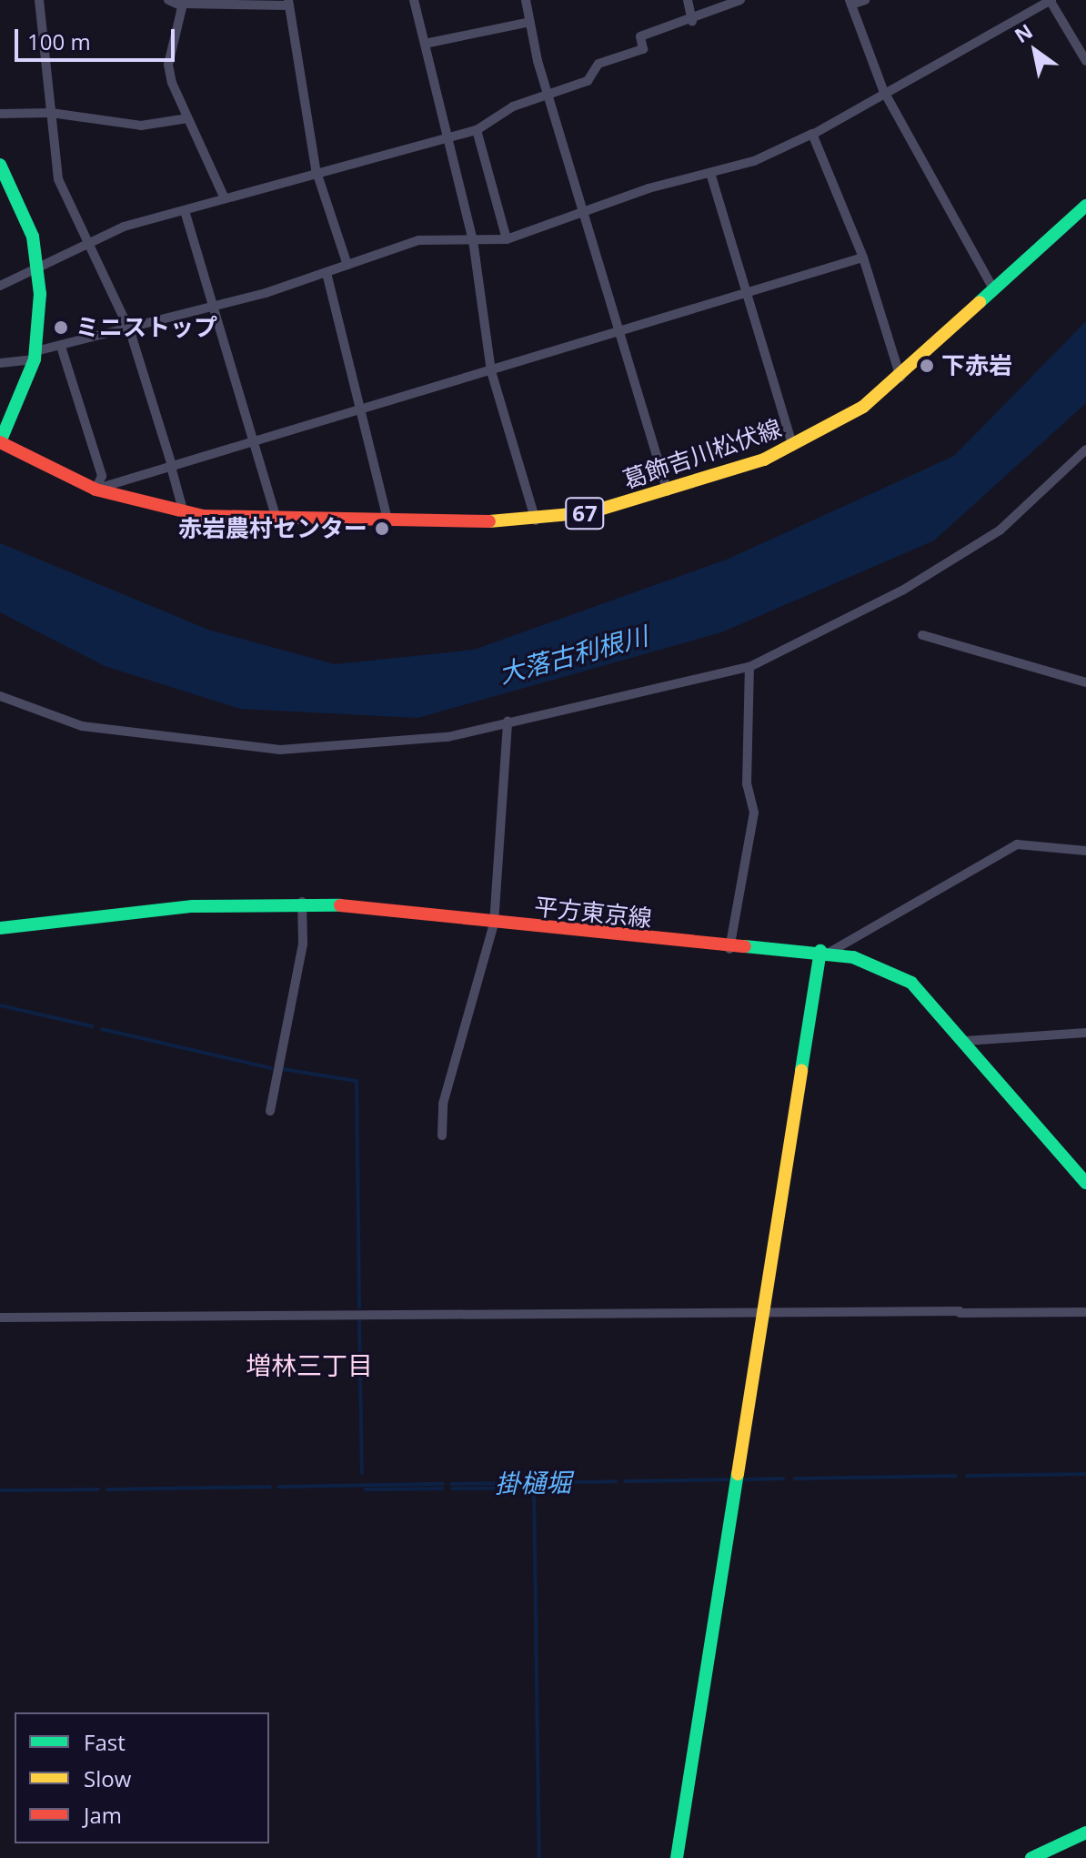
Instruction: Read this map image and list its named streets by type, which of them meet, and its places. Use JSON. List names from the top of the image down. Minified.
{"streets":{"main road":["葛飾吉川松伏線","67","平方東京線"]},"districts":["増林三丁目"],"water":["大落古利根川","掛樋堀"],"places":["ミニストップ","下赤岩","赤岩農村センター"],"legend":["Fast","Slow","Jam"],"scale_bar":"100 m","north":"top left"}
